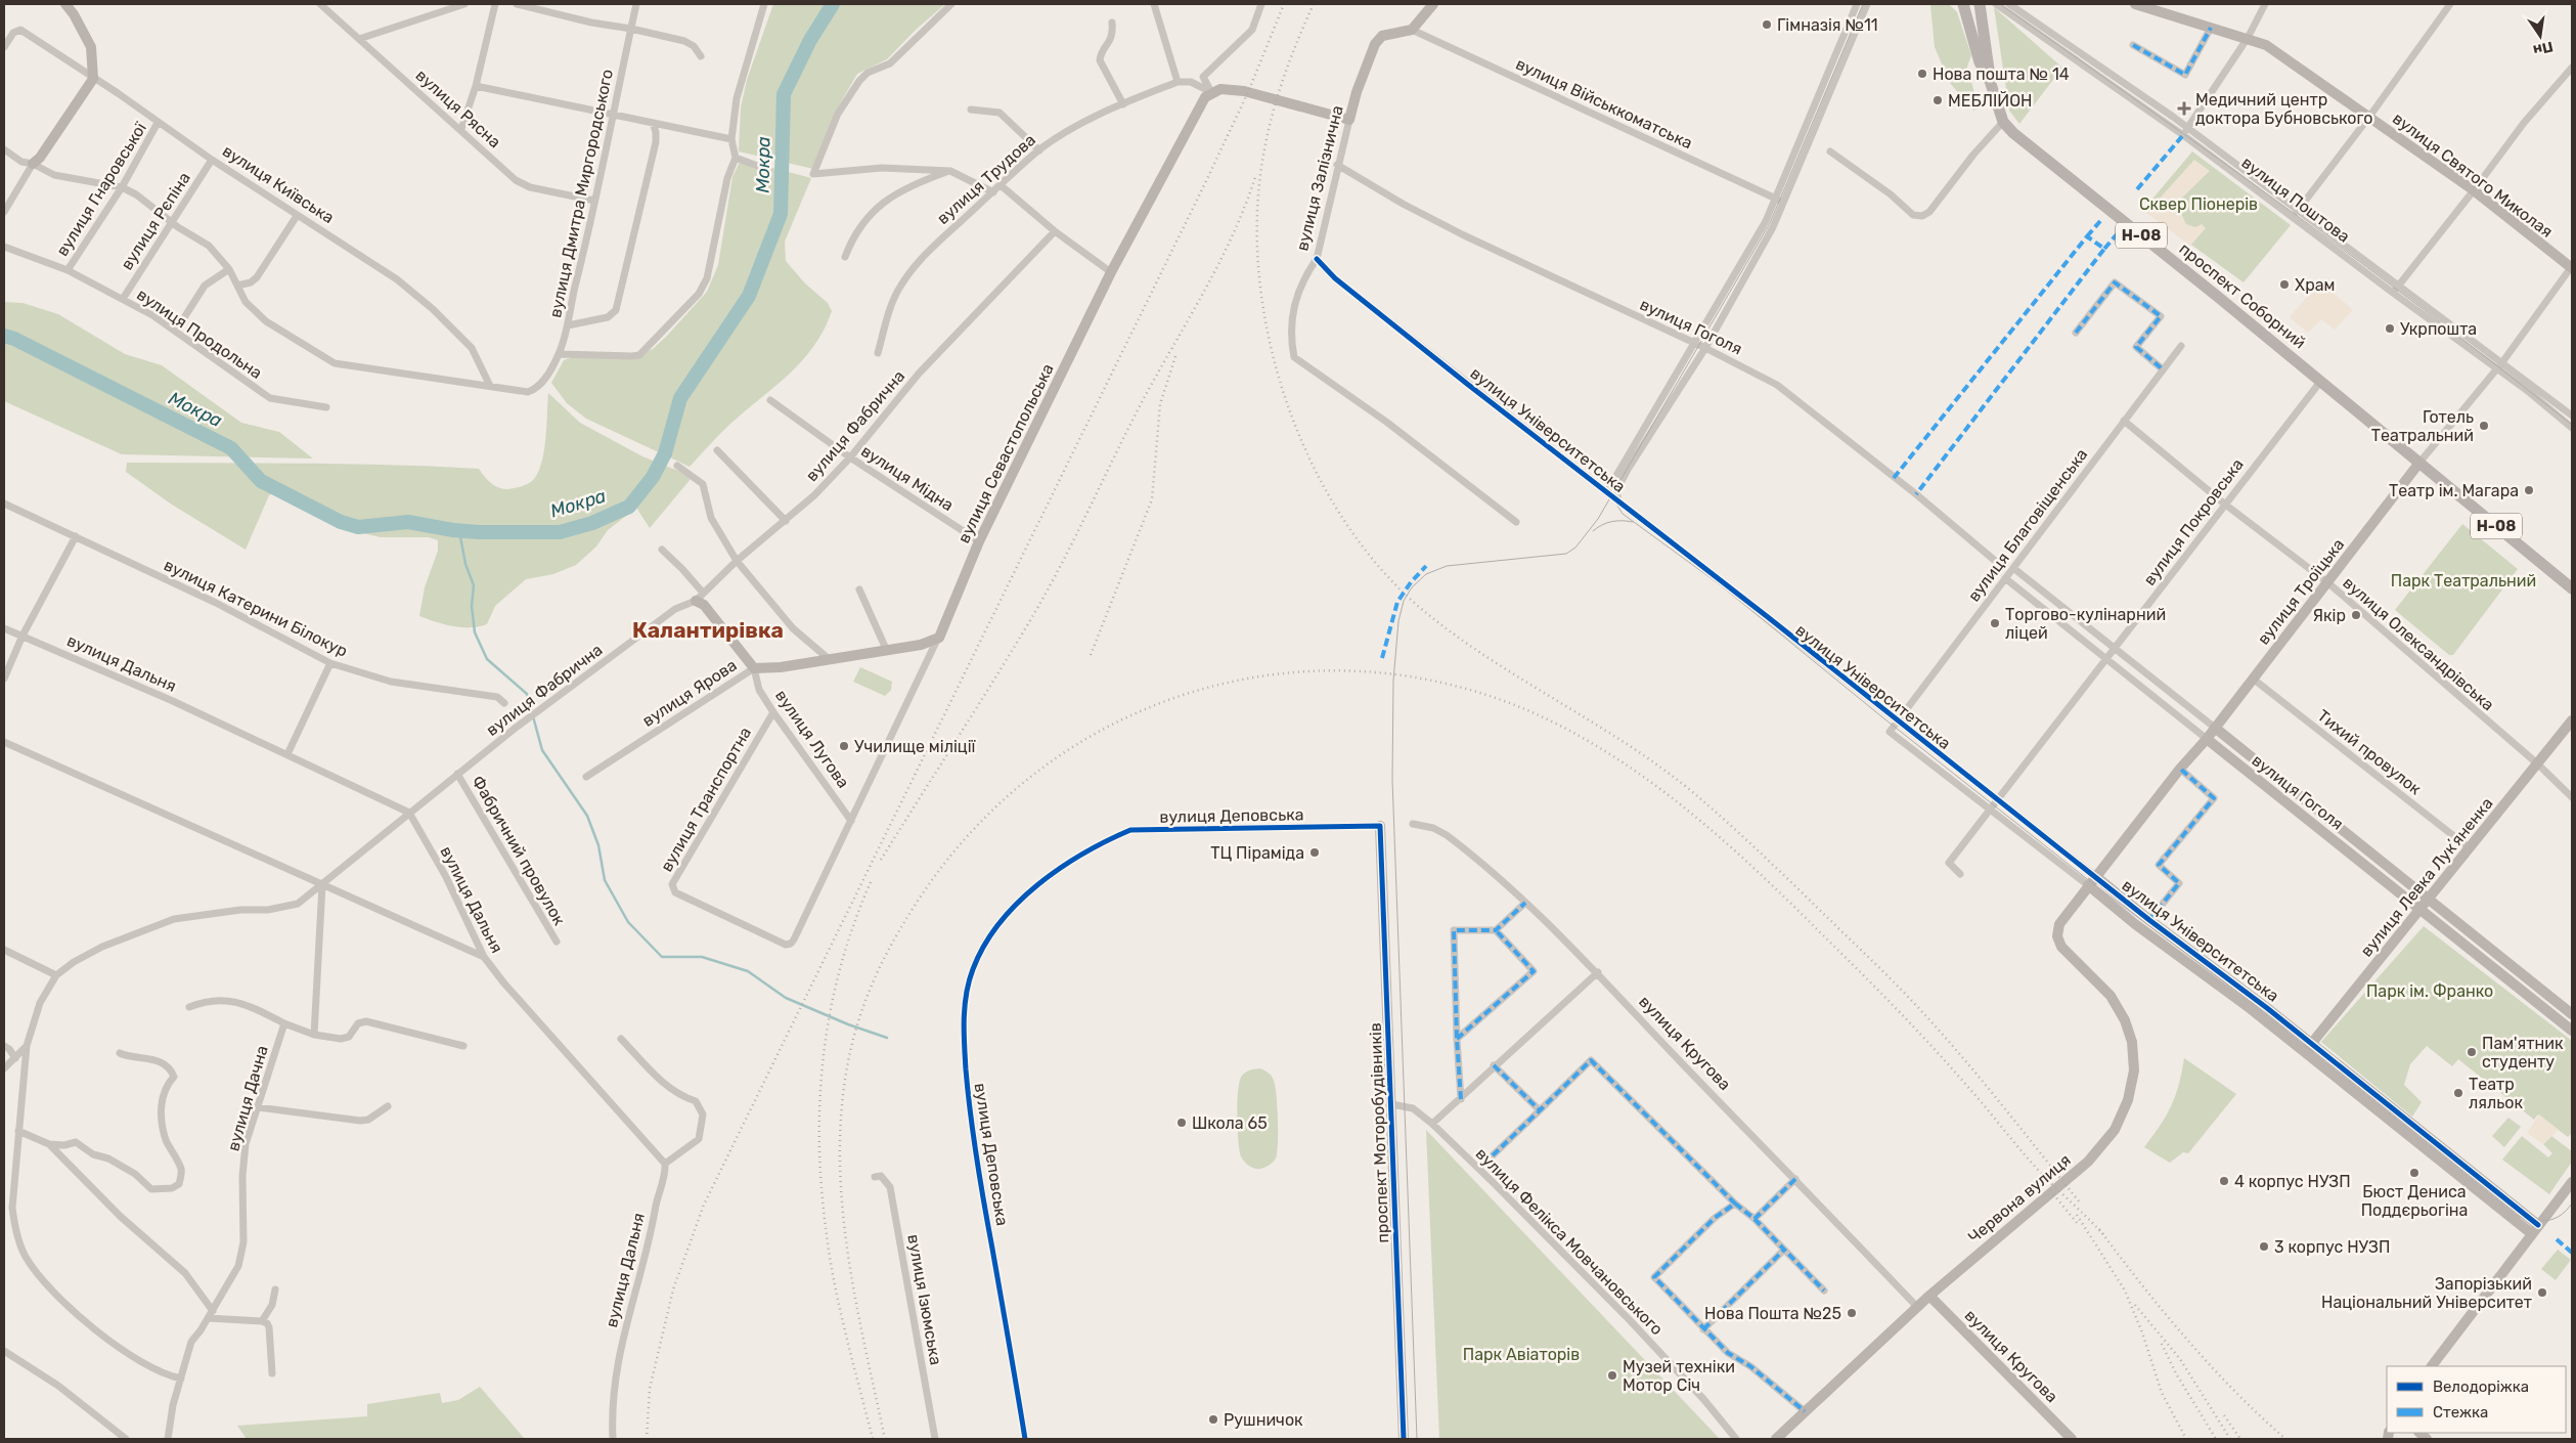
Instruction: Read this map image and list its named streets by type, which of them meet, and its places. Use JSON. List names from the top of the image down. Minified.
{"streets":{"main road":["Н-08","проспект Соборний"],"street":["вулиця Військкоматська","вулиця Рясна","вулиця Святого Миколая","вулиця Залізнична","вулиця Трудова","вулиця Київська","вулиця Гнаровської","вулиця Дмитра Миргородського","вулиця Поштова","вулиця Рєпіна","вулиця Гоголя","вулиця Продольна","вулиця Фабрична","вулиця Університетська","вулиця Севастопольська","вулиця Мідна","вулиця Покровська","вулиця Благовіщенська","вулиця Троїцька","вулиця Катерини Білокур","вулиця Олександрівська","вулиця Дальня","вулиця Ярова","вулиця Лугова","Тихий провулок","вулиця Транспортна","вулиця Деповська","Фабричний провулок","вулиця Левка Лукʼяненка","вулиця Кругова","вулиця Дачна","проспект Моторобудівників","Червона вулиця","вулиця Фелікса Мовчановського","вулиця Ізюмська"]},"crossings":[["вулиця Військкоматська","вулиця Залізнична"],["вулиця Рясна","вулиця Дмитра Миргородського"],["вулиця Святого Миколая","вулиця Троїцька"],["вулиця Залізнична","вулиця Гоголя"],["вулиця Залізнична","вулиця Університетська"],["вулиця Київська","вулиця Гнаровської"],["вулиця Київська","вулиця Дмитра Миргородського"],["вулиця Київська","вулиця Рєпіна"],["вулиця Гнаровської","вулиця Продольна"],["вулиця Поштова","вулиця Троїцька"],["вулиця Рєпіна","вулиця Продольна"],["проспект Соборний","вулиця Покровська"],["проспект Соборний","вулиця Троїцька"],["вулиця Гоголя","вулиця Покровська"],["вулиця Гоголя","вулиця Благовіщенська"],["вулиця Гоголя","вулиця Троїцька"],["вулиця Гоголя","вулиця Левка Лукʼяненка"],["вулиця Фабрична","вулиця Мідна"],["вулиця Фабрична","вулиця Дальня"],["вулиця Фабрична","вулиця Лугова"],["вулиця Фабрична","Фабричний провулок"],["вулиця Університетська","вулиця Покровська"],["вулиця Університетська","вулиця Благовіщенська"],["вулиця Університетська","вулиця Троїцька"],["вулиця Університетська","вулиця Левка Лукʼяненка"],["вулиця Севастопольська","вулиця Мідна"],["вулиця Севастопольська","вулиця Ярова"],["вулиця Севастопольська","вулиця Лугова"],["вулиця Севастопольська","вулиця Транспортна"],["вулиця Покровська","вулиця Олександрівська"],["вулиця Благовіщенська","вулиця Олександрівська"],["вулиця Троїцька","вулиця Олександрівська"],["вулиця Троїцька","Тихий провулок"],["вулиця Троїцька","Червона вулиця"],["вулиця Олександрівська","вулиця Левка Лукʼяненка"],["вулиця Ярова","вулиця Лугова"],["вулиця Лугова","вулиця Транспортна"],["Тихий провулок","вулиця Левка Лукʼяненка"],["вулиця Деповська","проспект Моторобудівників"],["вулиця Кругова","Червона вулиця"],["проспект Моторобудівників","вулиця Фелікса Мовчановського"]],"districts":["Калантирівка"],"water":["Мокра"],"parks":["Сквер Піонерів","Парк Театральний","Парк ім. Франко","Парк Авіаторів"],"places":{"other":["Гімназія №11","Нова пошта № 14","МЕБЛІЙОН","Храм","Укрпошта","Готель Театральний","Театр ім. Магара","Якір","Торгово-кулінарний ліцей","Училище міліції","ТЦ Піраміда","Пам'ятник студенту","Театр ляльок","Школа 65","Бюст Дениса Поддєрьогіна","4 корпус НУЗП","3 корпус НУЗП","Запорізький Національний Університет","Нова Пошта №25","Музей техніки Мотор Січ","Рушничок"],"health":["Медичний центр доктора Бубновського"]},"legend":["Велодоріжка","Стежка"],"north":"bottom"}
